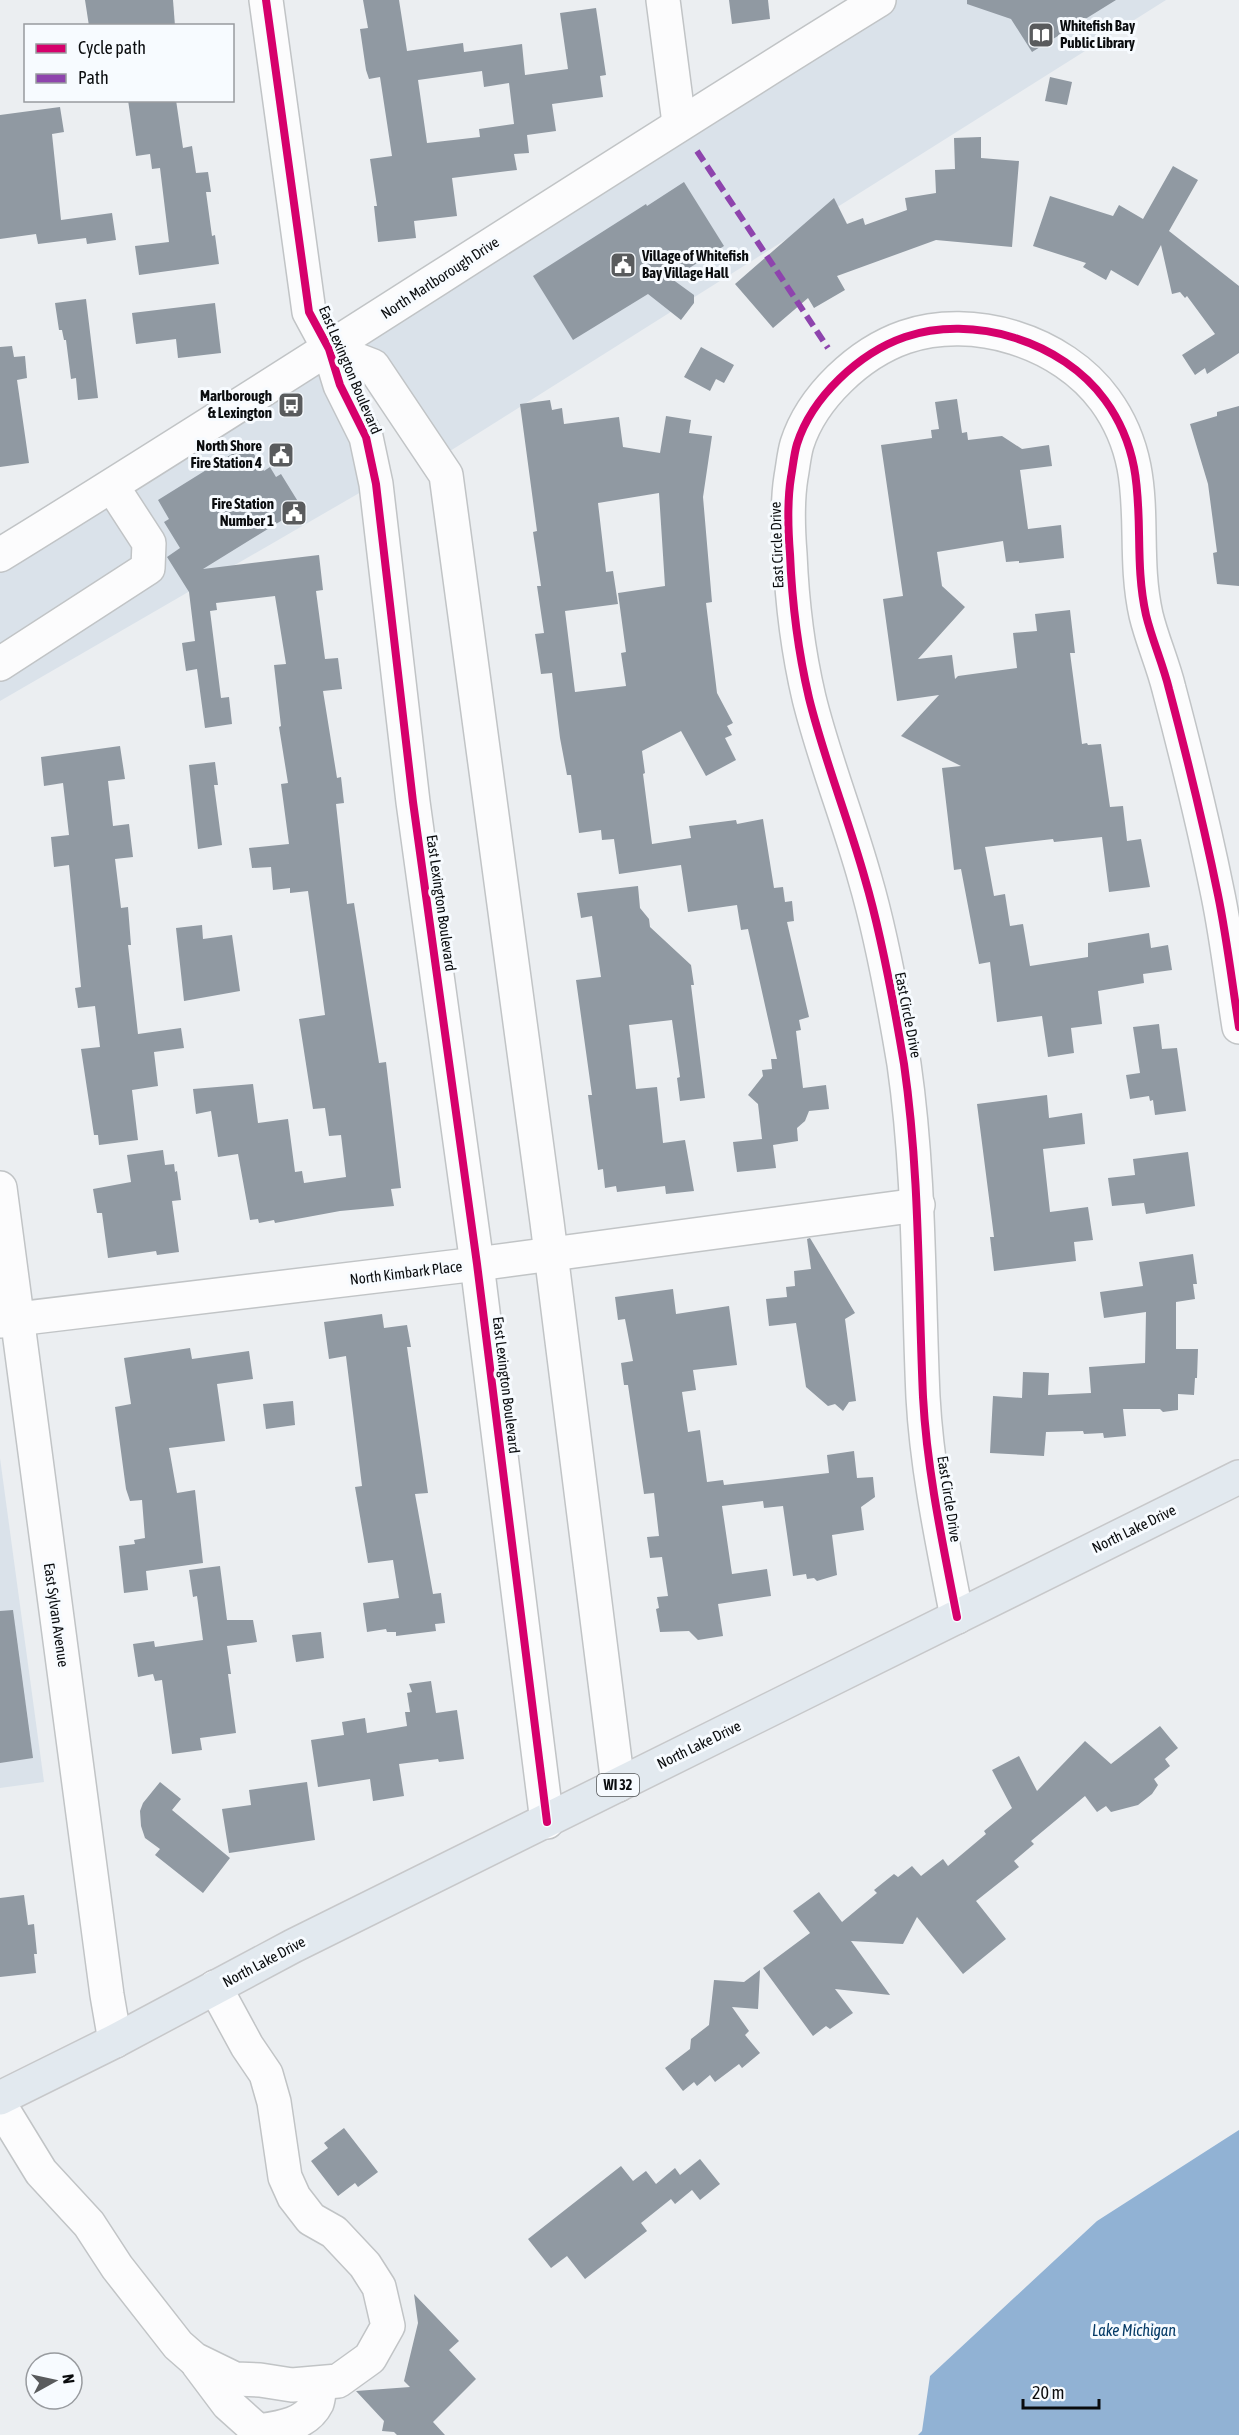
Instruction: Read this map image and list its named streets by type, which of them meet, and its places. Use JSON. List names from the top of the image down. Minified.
{"streets":{"main road":["North Lake Drive","WI 32"],"street":["North Marlborough Drive","East Lexington Boulevard","East Circle Drive","North Kimbark Place","East Sylvan Avenue"]},"crossings":[["North Marlborough Drive","East Lexington Boulevard"],["East Lexington Boulevard","North Kimbark Place"],["East Lexington Boulevard","North Lake Drive"],["East Circle Drive","North Kimbark Place"],["East Circle Drive","North Lake Drive"],["North Kimbark Place","East Sylvan Avenue"],["North Lake Drive","East Sylvan Avenue"]],"water":["Lake Michigan"],"places":{"library":["Whitefish Bay Public Library"],"public building":["Village of Whitefish Bay Village Hall","North Shore Fire Station 4","Fire Station Number 1"],"bus stop":["Marlborough & Lexington"]},"legend":["Cycle path","Path"],"scale_bar":"20 m","north":"right"}
